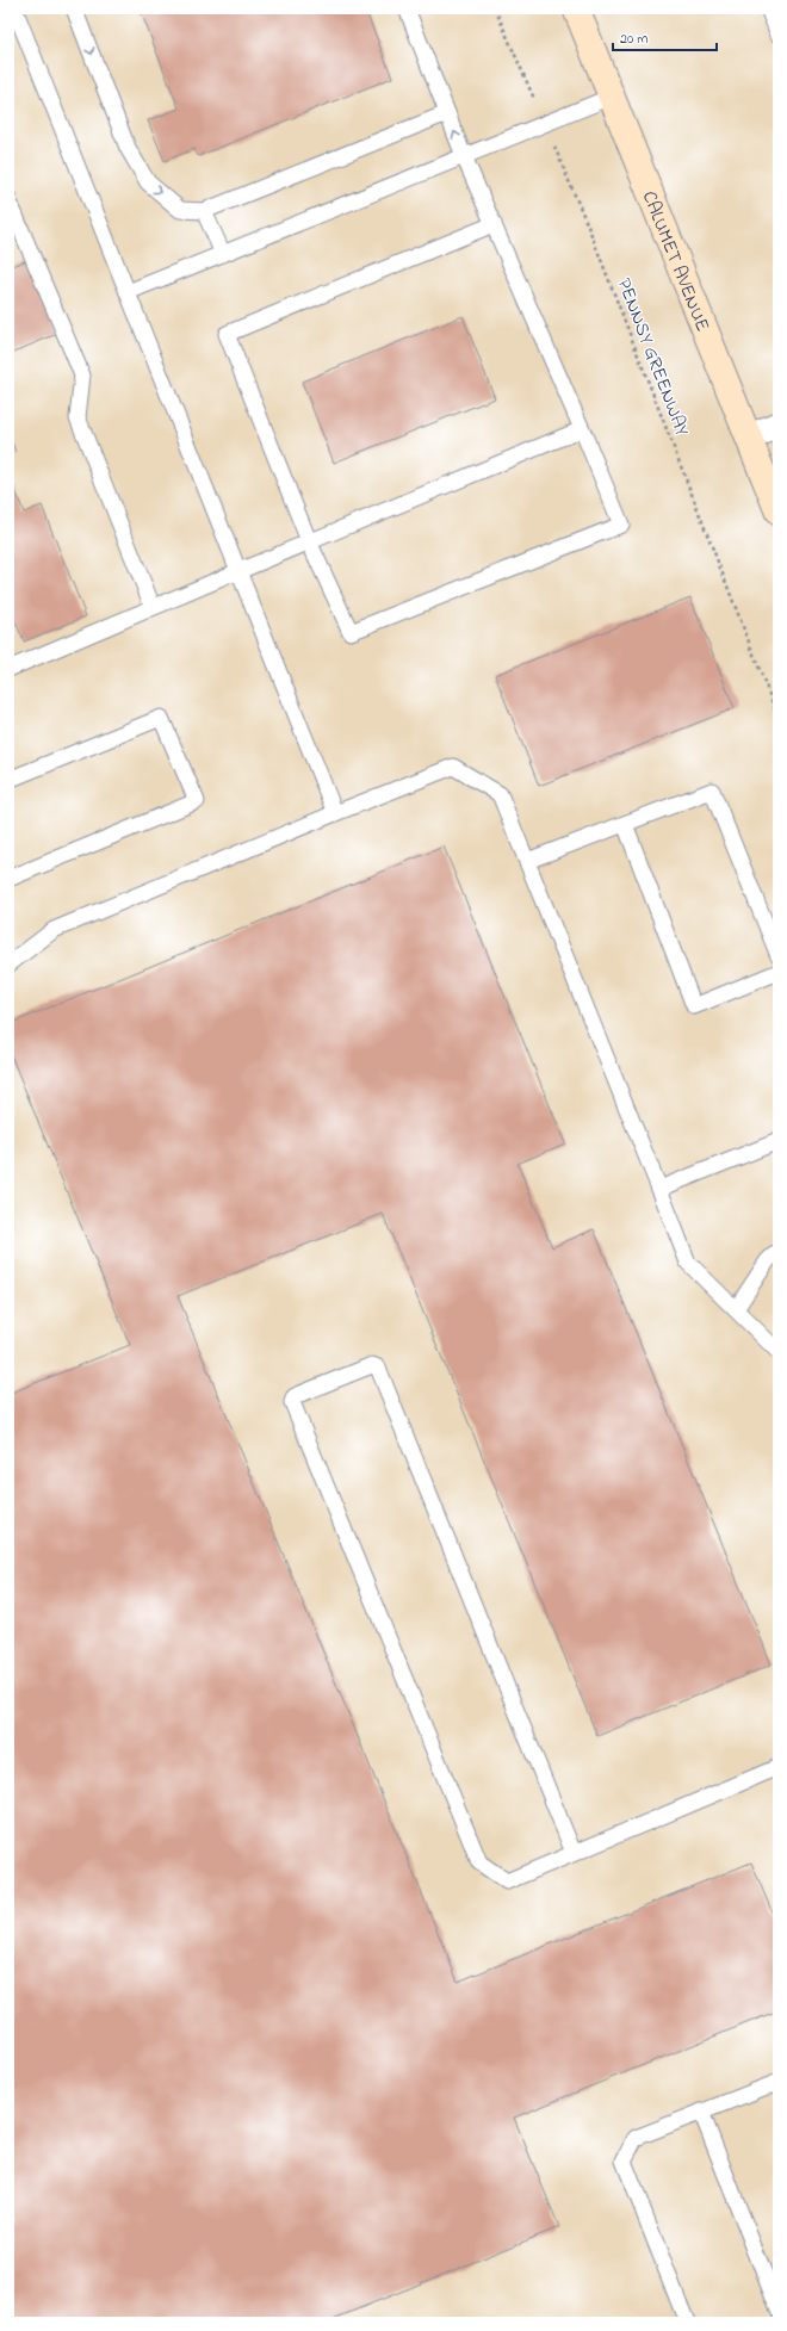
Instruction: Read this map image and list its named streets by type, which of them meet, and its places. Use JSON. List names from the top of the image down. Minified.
{"streets":{"main road":["CALUMET AVENUE"],"path":["PENNSY GREENWAY"]},"scale_bar":"20 m"}
